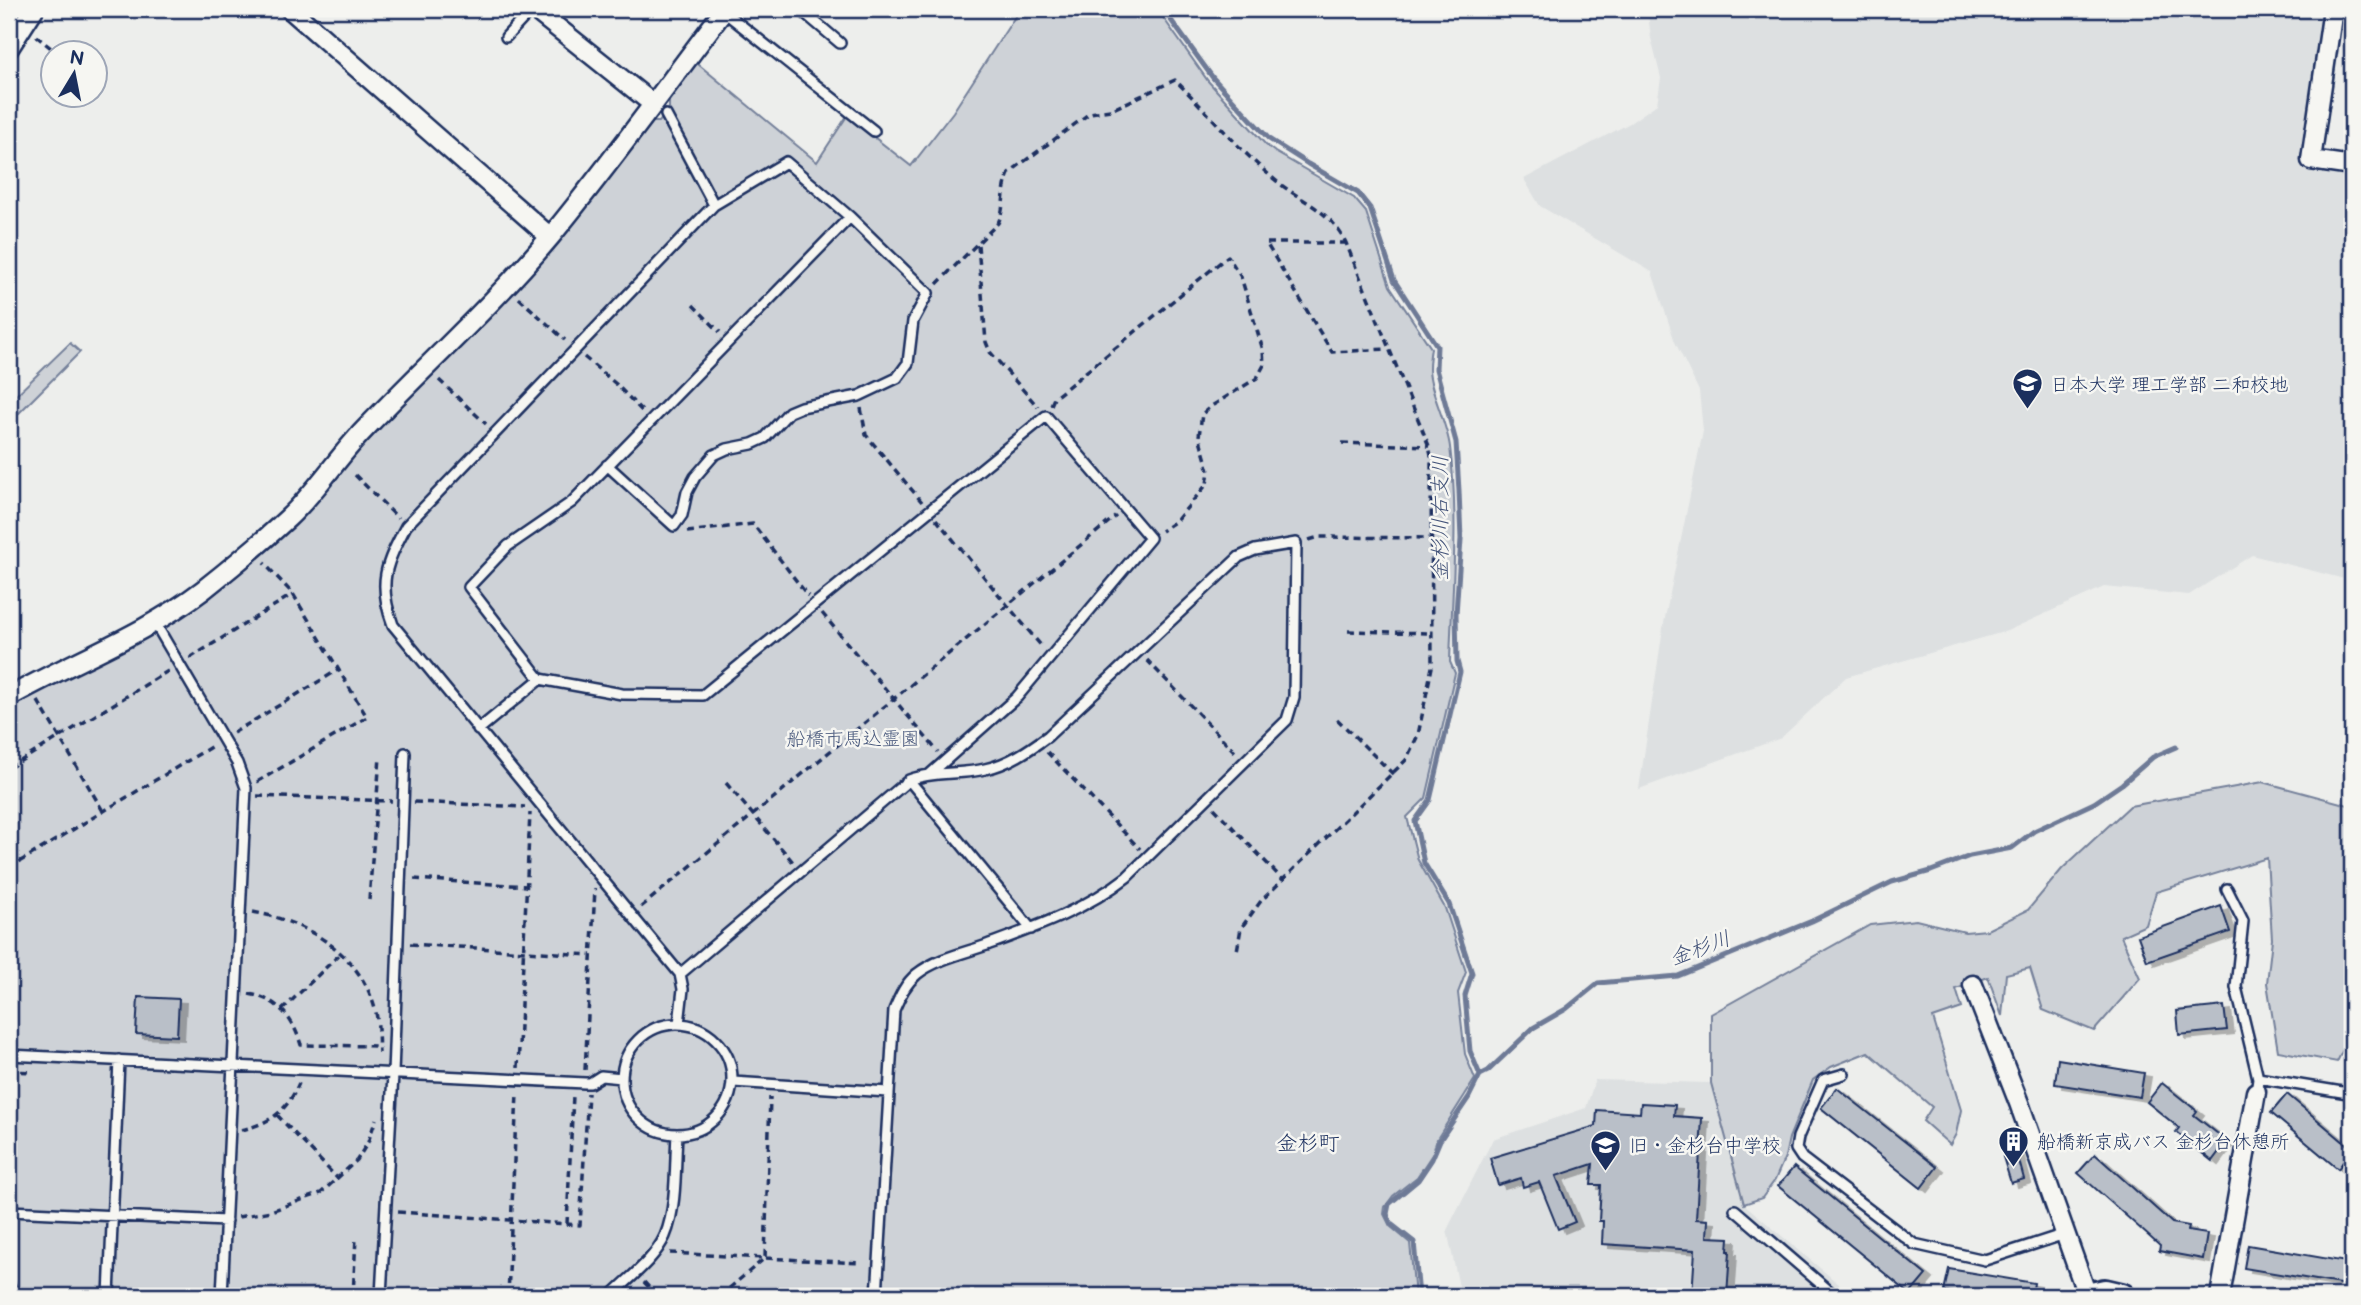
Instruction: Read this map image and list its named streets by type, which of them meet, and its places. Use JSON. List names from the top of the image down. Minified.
{"districts":["金杉町"],"water":["金杉川右支川","金杉川"],"parks":["船橋市馬込霊園"],"places":{"school or university":["日本大学 理工学部 二和校地","旧・金杉台中学校"],"building":["船橋新京成バス 金杉台休憩所"]},"north":"top"}
